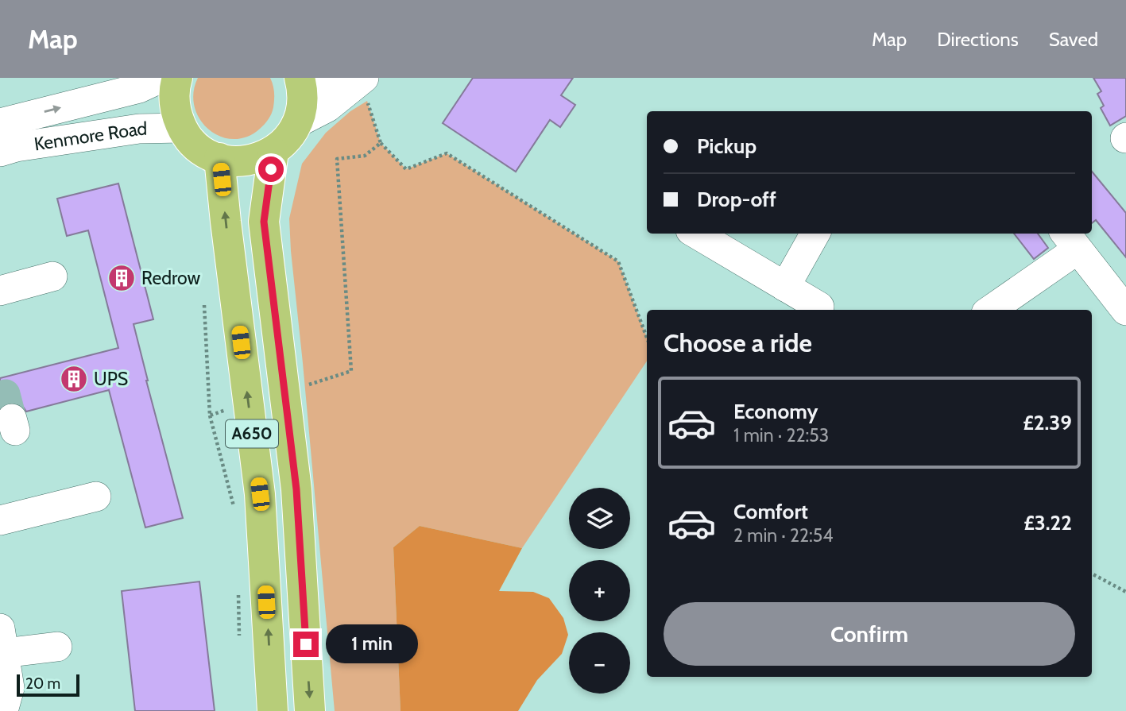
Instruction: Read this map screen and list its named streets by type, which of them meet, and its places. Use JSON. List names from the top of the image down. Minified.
{"streets":{"highway":["A650"],"street":["Kenmore Road"]},"places":{"building":["Redrow","UPS"]},"scale_bar":"20 m","page":{"header":"Map","nav":["Map","Directions","Saved"],"banner":["Pickup","Drop-off"],"heading":"Choose a ride","list":[{"name":"Economy","note":"1 min · 22:53","value":"£2.39"},{"name":"Comfort","note":"2 min · 22:54","value":"£3.22"}],"map_buttons":["+","−"],"buttons":"Confirm","bubble":"1 min","scale":"20 m"}}
